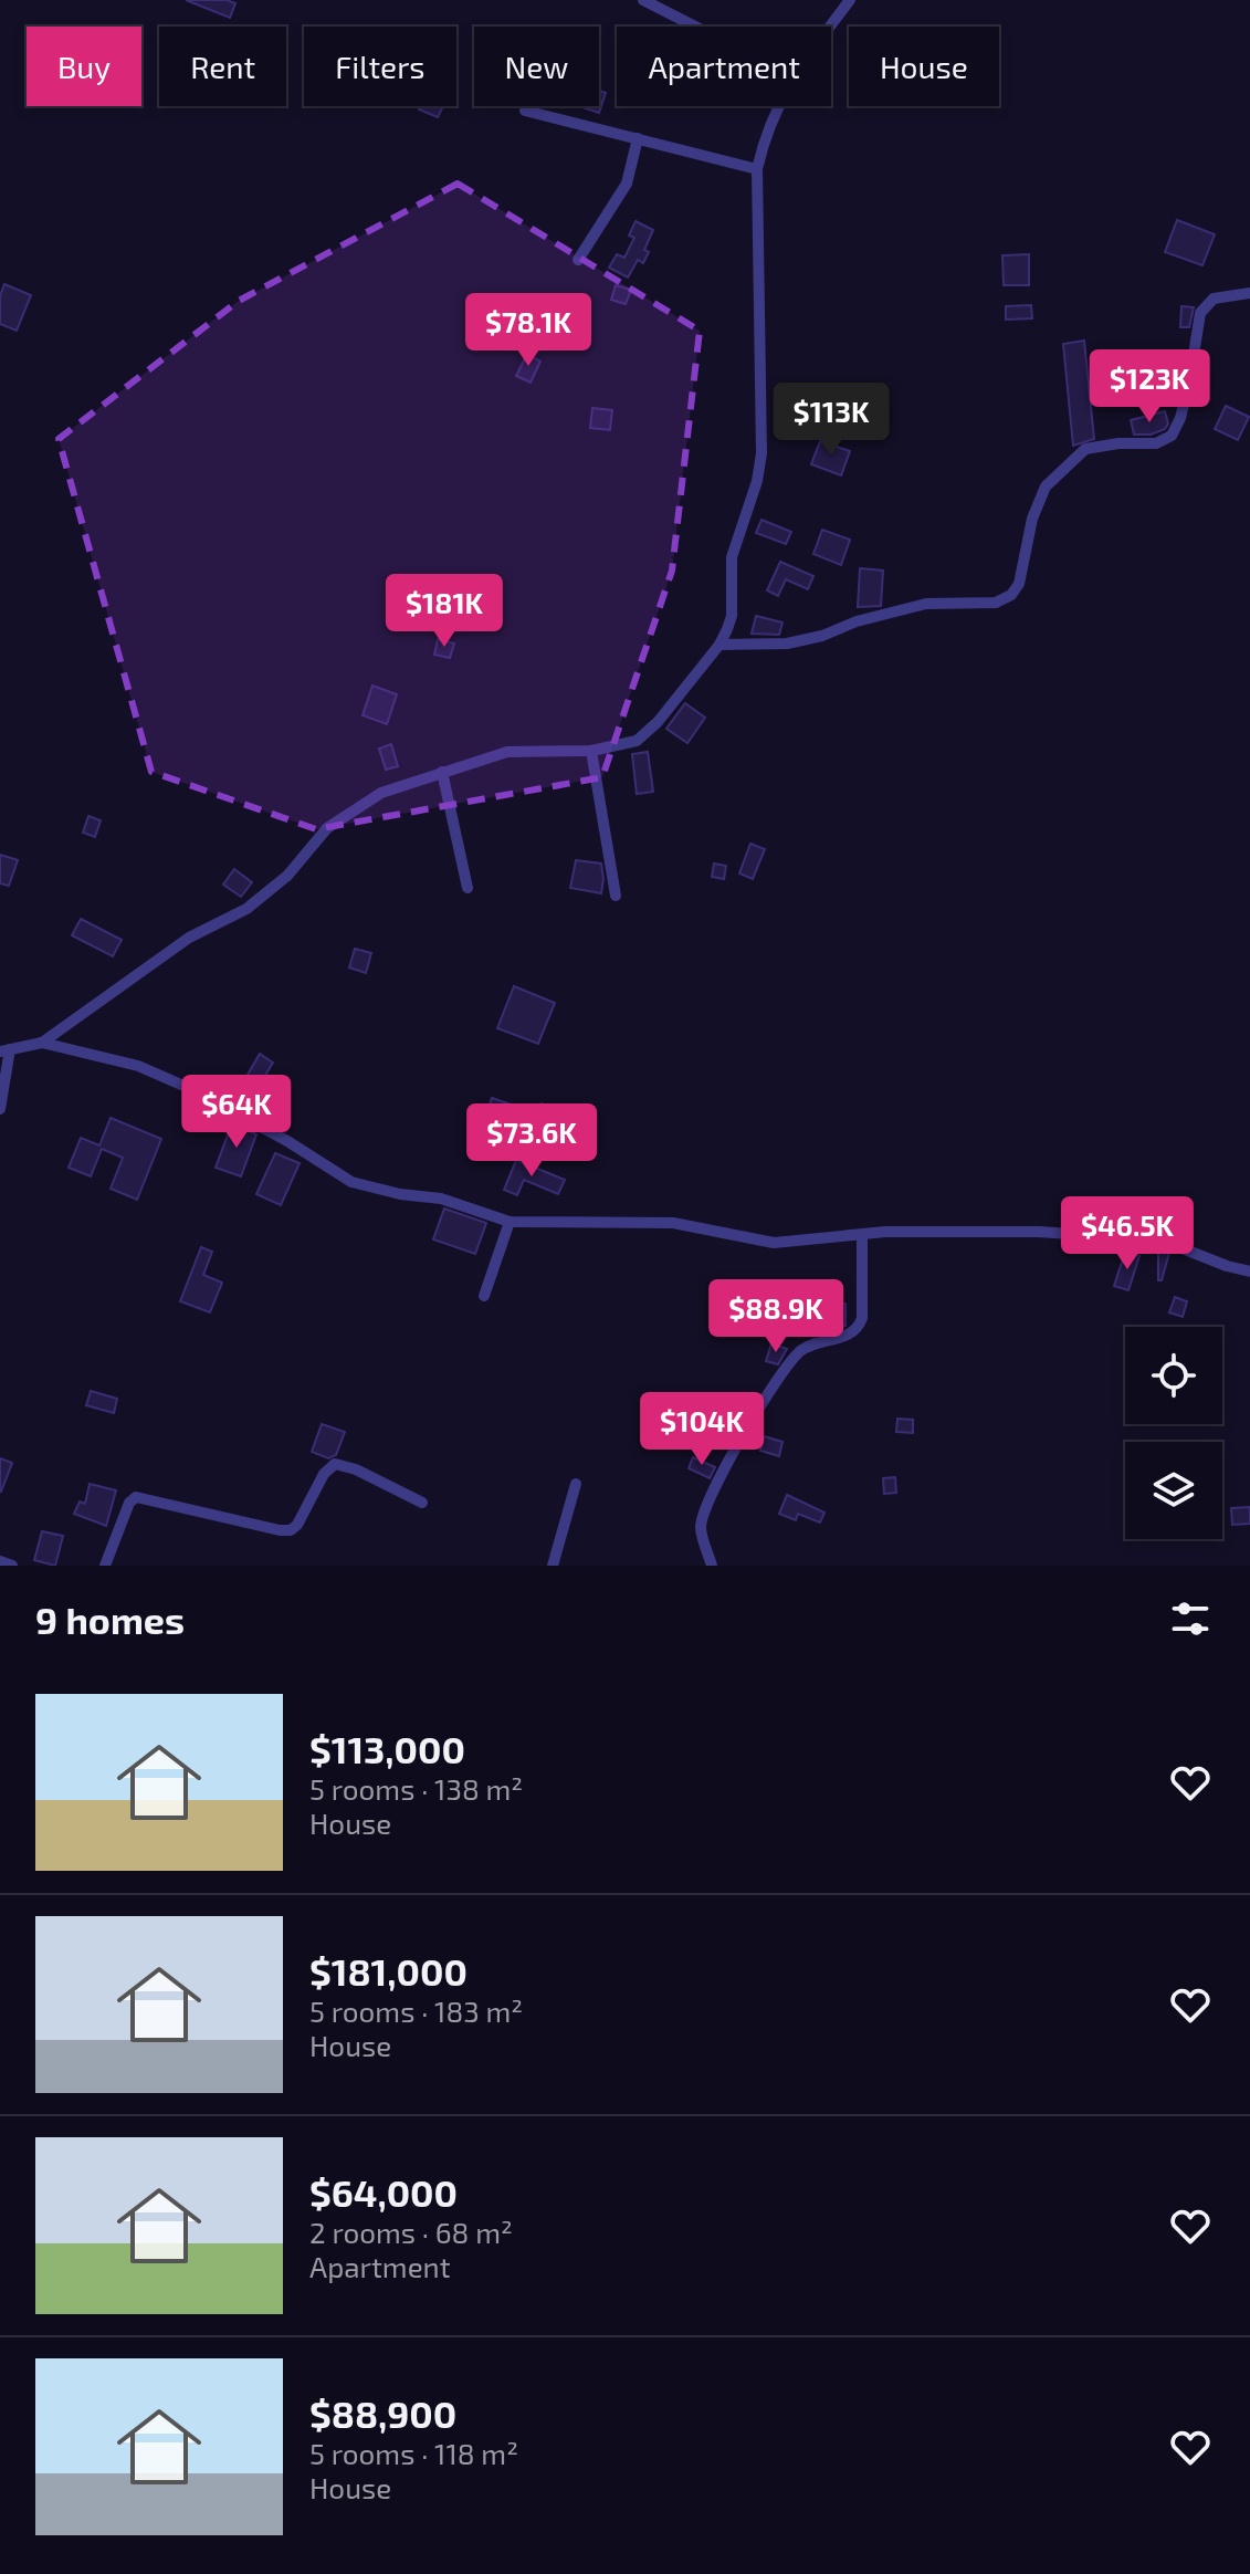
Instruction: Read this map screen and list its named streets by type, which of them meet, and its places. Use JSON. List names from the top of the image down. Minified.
{"page":{"chip":["Buy","Rent","Filters","New","Apartment","House"],"price":["$78.1K","$123K","$113K","$181K","$64K","$73.6K","$46.5K","$88.9K","$104K"],"heading":"9 homes","list":[{"name":"$113,000","note":"5 rooms · 138 m² · House"},{"name":"$181,000","note":"5 rooms · 183 m² · House"},{"name":"$64,000","note":"2 rooms · 68 m² · Apartment"},{"name":"$88,900","note":"5 rooms · 118 m² · House"}]}}
